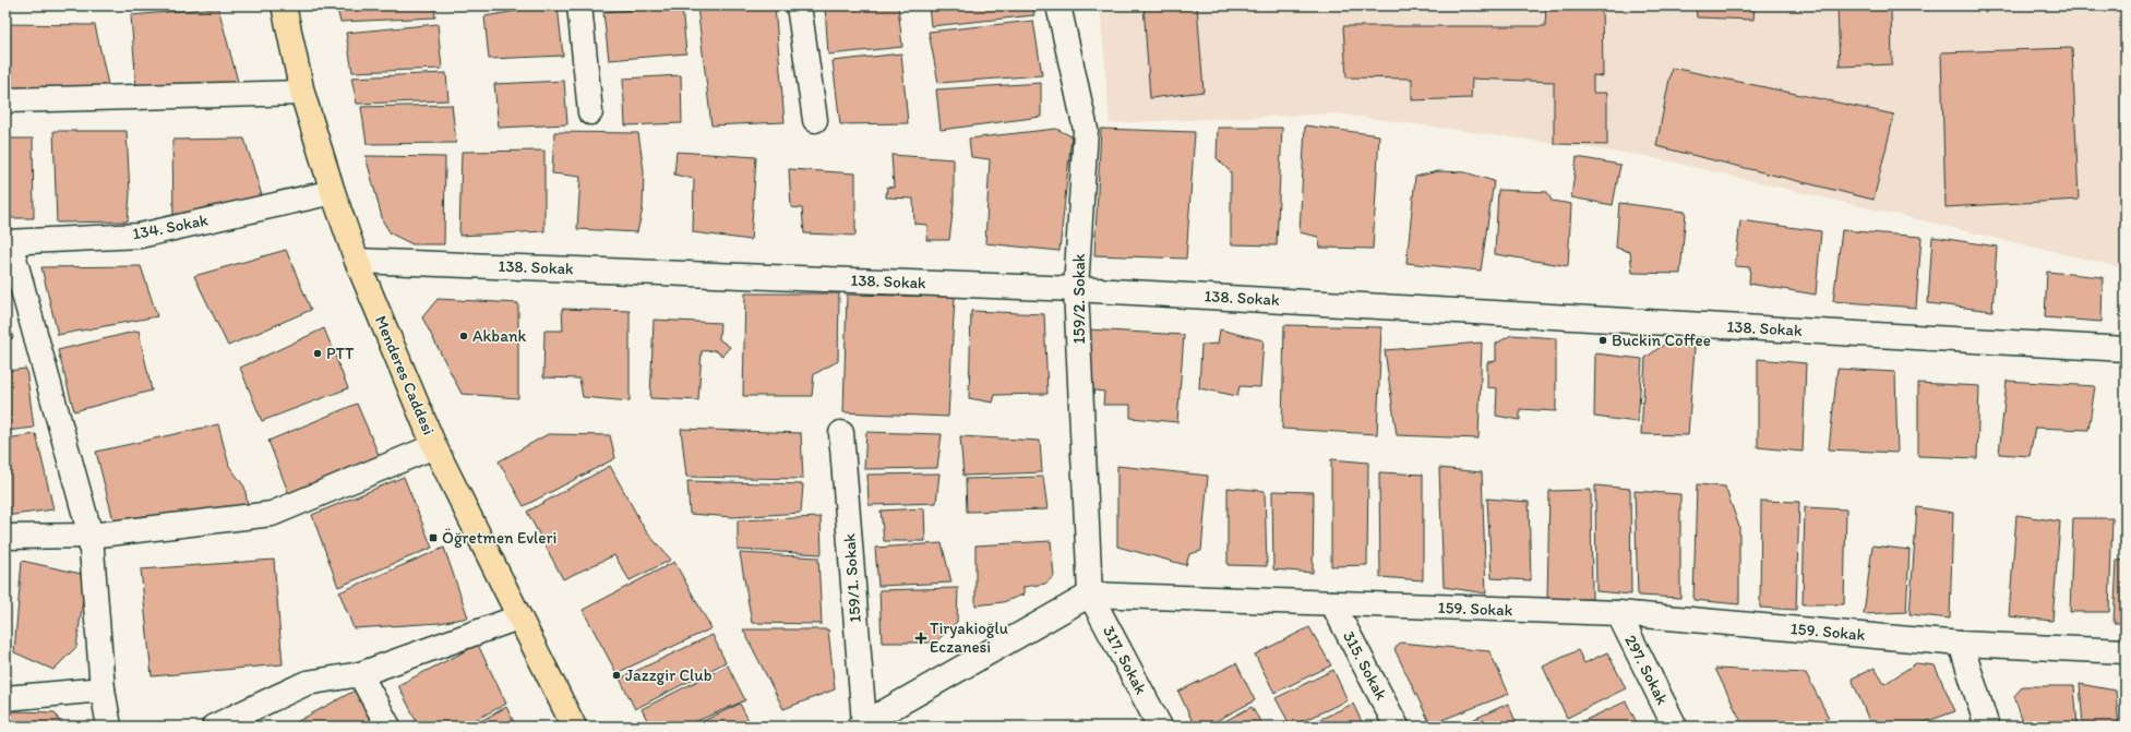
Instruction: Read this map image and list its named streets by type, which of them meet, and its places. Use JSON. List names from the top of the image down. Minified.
{"streets":{"main road":["Menderes Caddesi"],"street":["134. Sokak","138. Sokak","159/2. Sokak","159/1. Sokak","159. Sokak","317. Sokak","315. Sokak","297. Sokak"]},"crossings":[["134. Sokak","Menderes Caddesi"],["138. Sokak","159/2. Sokak"],["138. Sokak","Menderes Caddesi"],["159/2. Sokak","159. Sokak"],["159/2. Sokak","317. Sokak"],["159. Sokak","317. Sokak"],["159. Sokak","315. Sokak"],["159. Sokak","297. Sokak"]],"places":{"other":["Akbank","Buckin Coffee","PTT","Jazzgir Club"],"transit":["Öğretmen Evleri"],"health":["Tiryakioğlu Eczanesi"]}}
